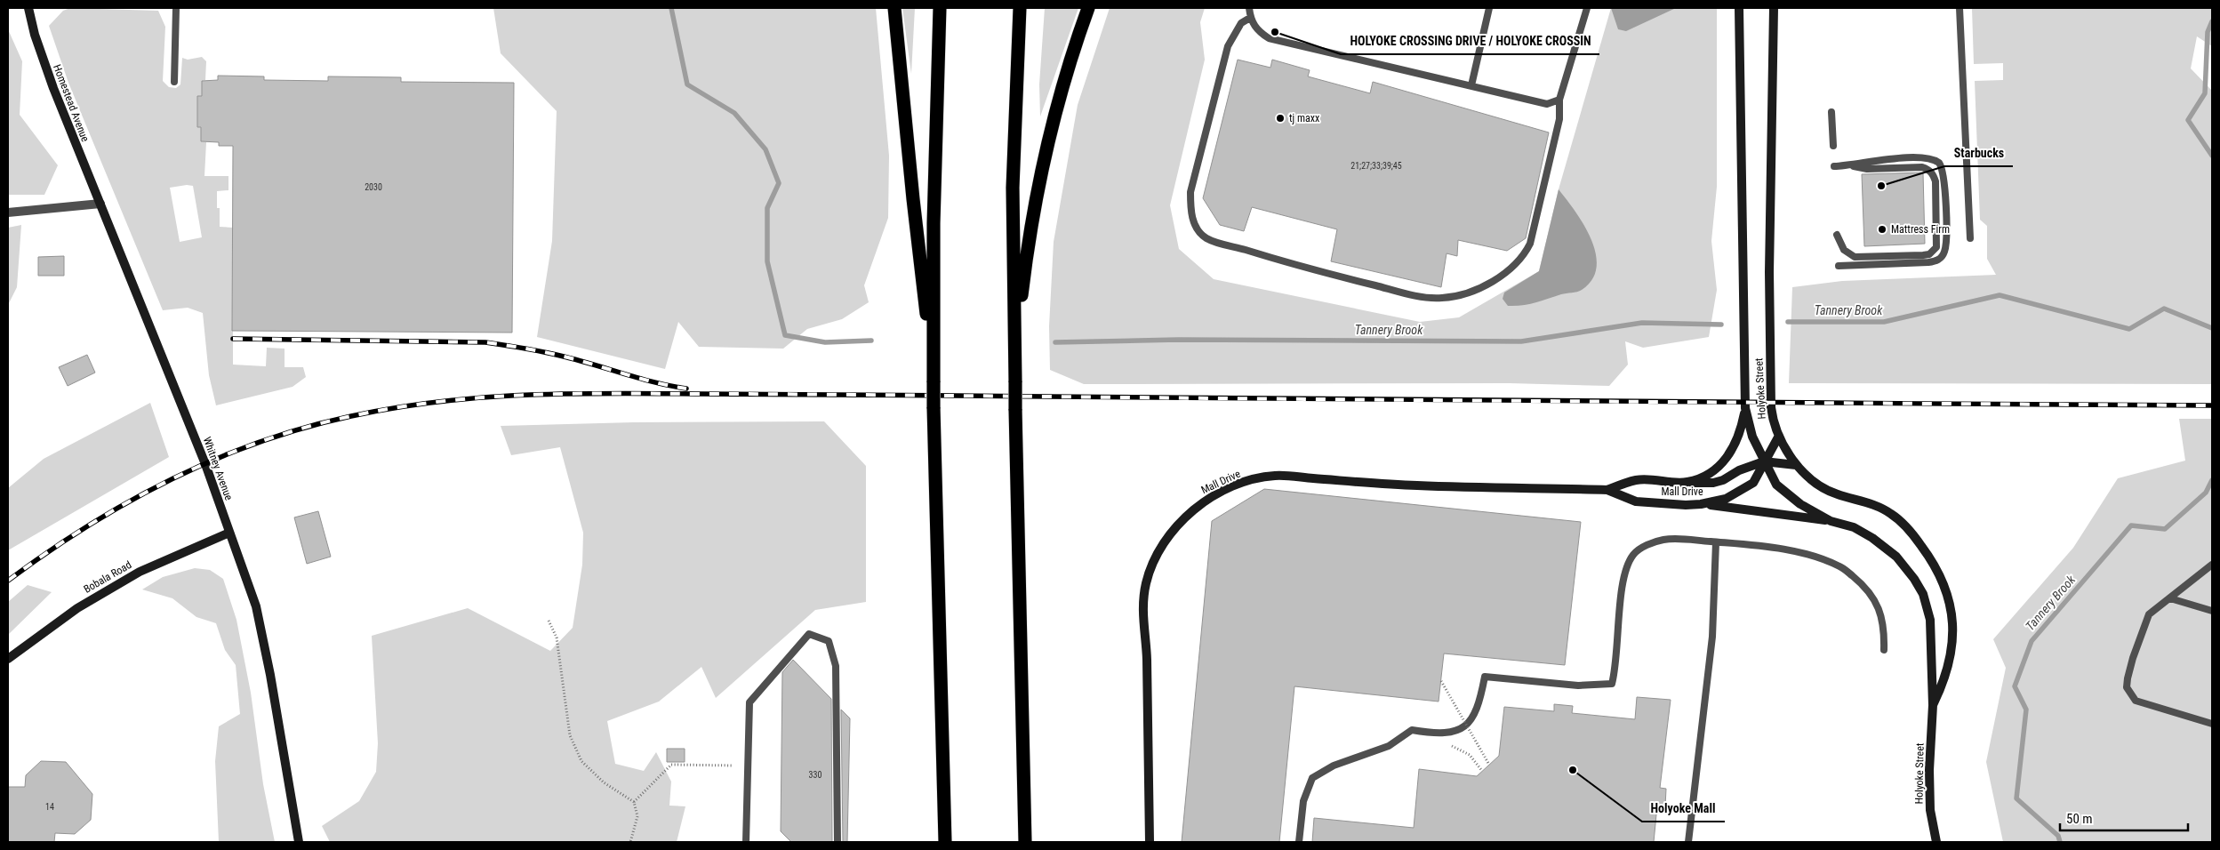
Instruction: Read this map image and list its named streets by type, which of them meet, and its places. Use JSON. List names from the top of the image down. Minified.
{"streets":{"street":["Homestead Avenue","Holyoke Street","Whitney Avenue","Mall Drive","Bobala Road"]},"crossings":[["Homestead Avenue","Whitney Avenue"],["Holyoke Street","Mall Drive"],["Whitney Avenue","Bobala Road"]],"water":["Tannery Brook"],"places":["HOLYOKE CROSSING DRIVE / HOLYOKE CROSSIN","tj maxx","Starbucks","Mattress Firm","Holyoke Mall"],"house_numbers":["21;27;33;39;45","2030","330","14"],"scale_bar":"50 m"}
